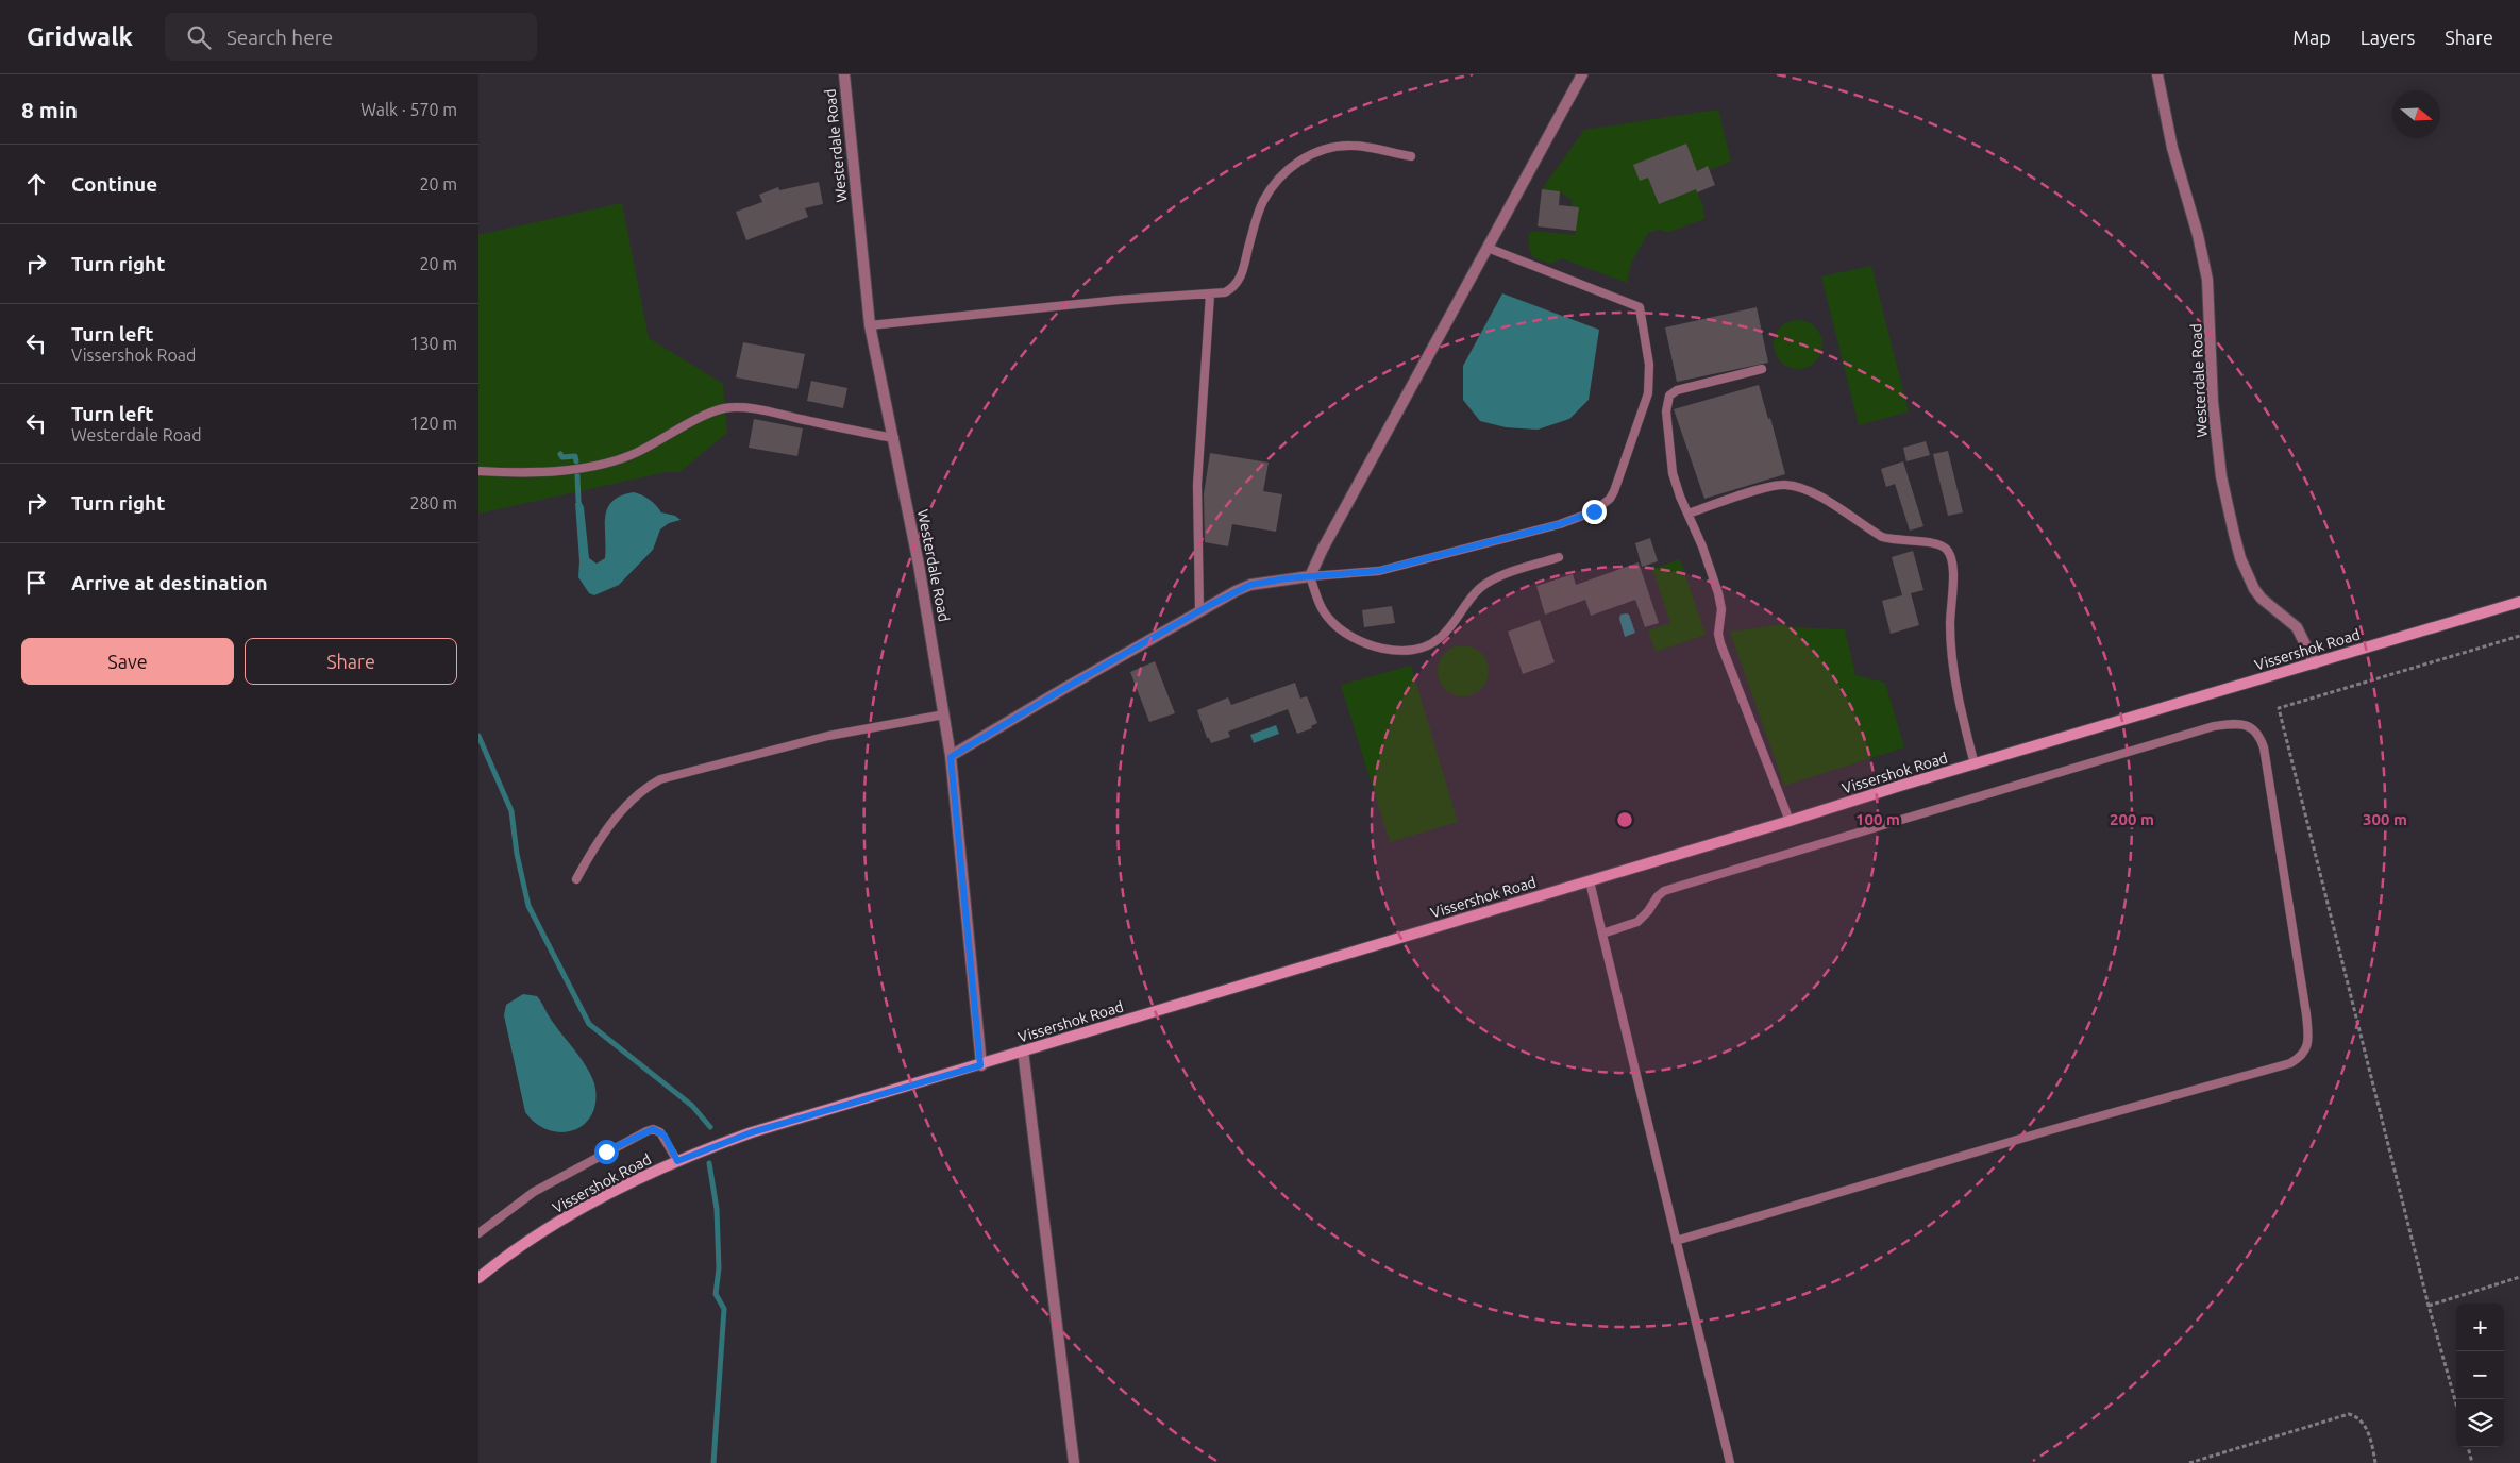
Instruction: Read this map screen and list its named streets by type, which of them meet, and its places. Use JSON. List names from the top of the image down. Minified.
{"streets":{"main road":["Vissershok Road"],"street":["Westerdale Road"]},"crossings":[["Westerdale Road","Vissershok Road"]],"north":"right","page":{"header":"Gridwalk","search":"Search here","nav":["Map","Layers","Share"],"heading":["8 min","Walk · 570 m"],"list":[["Continue","20 m"],["Turn right","20 m"],["Turn left","Vissershok Road","130 m"],["Turn left","Westerdale Road","120 m"],["Turn right","280 m"],"Arrive at destination"],"buttons":["Save","Share"],"map_buttons":["+","−"]},"rings":["100 m","200 m","300 m"]}
